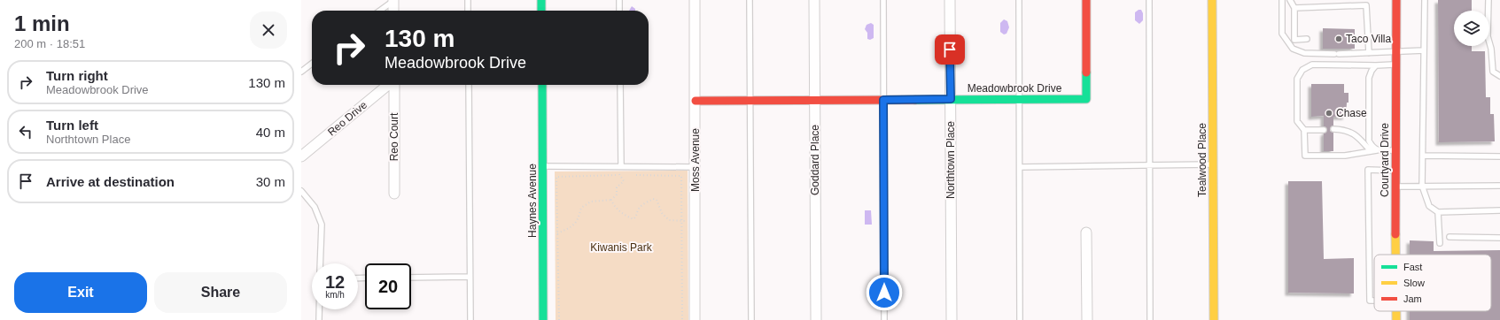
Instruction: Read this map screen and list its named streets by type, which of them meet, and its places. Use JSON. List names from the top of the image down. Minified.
{"streets":{"street":["Meadowbrook Drive","Reo Drive","Reo Court","Moss Avenue","Goddard Place","Northtown Place","Tealwood Place","Courtyard Drive","Haynes Avenue"]},"crossings":[["Meadowbrook Drive","Moss Avenue"],["Meadowbrook Drive","Goddard Place"],["Meadowbrook Drive","Northtown Place"]],"parks":["Kiwanis Park"],"places":["Taco Villa","Chase"],"legend":["Fast","Slow","Jam"],"page":{"heading":["1 min","200 m · 18:51"],"turn":["130 m","Meadowbrook Drive"],"list":[{"name":"Turn right","note":"Meadowbrook Drive","value":"130 m"},{"name":"Turn left","note":"Northtown Place","value":"40 m"},{"name":"Arrive at destination","value":"30 m"}],"speed":"12 km/h","limit":"20","buttons":["Exit","Share"]}}
